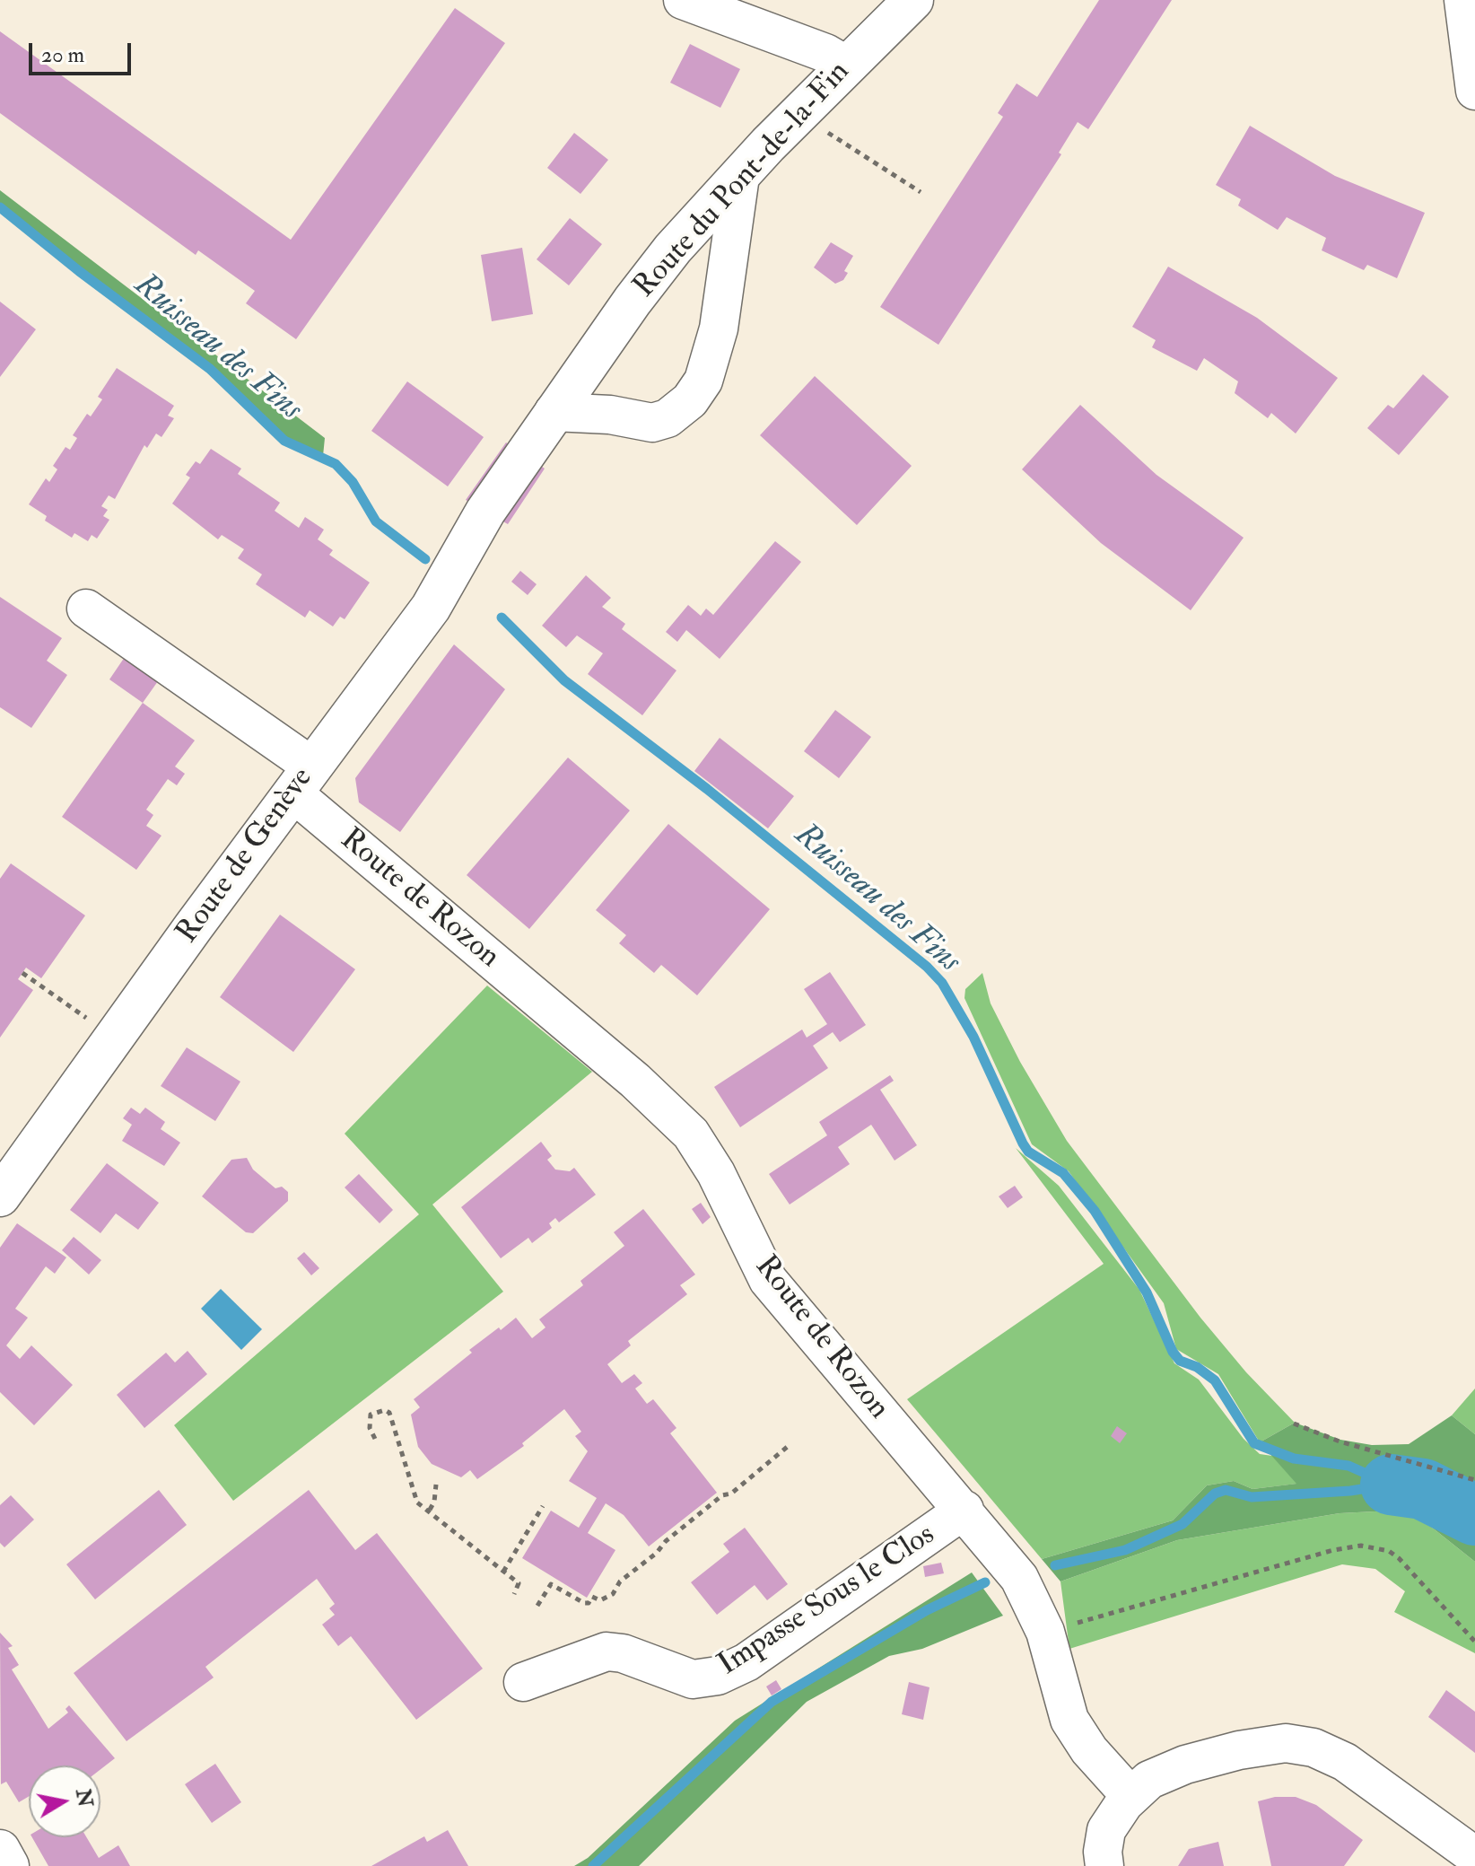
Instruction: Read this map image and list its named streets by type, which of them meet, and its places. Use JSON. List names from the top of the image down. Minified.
{"streets":{"main road":["Route du Pont-de-la-Fin","Route de Genève"],"street":["Route de Rozon","Impasse Sous le Clos"]},"crossings":[["Route du Pont-de-la-Fin","Route de Genève"],["Route de Genève","Route de Rozon"],["Route de Rozon","Impasse Sous le Clos"]],"water":["Ruisseau des Fins"],"scale_bar":"20 m","north":"right"}
